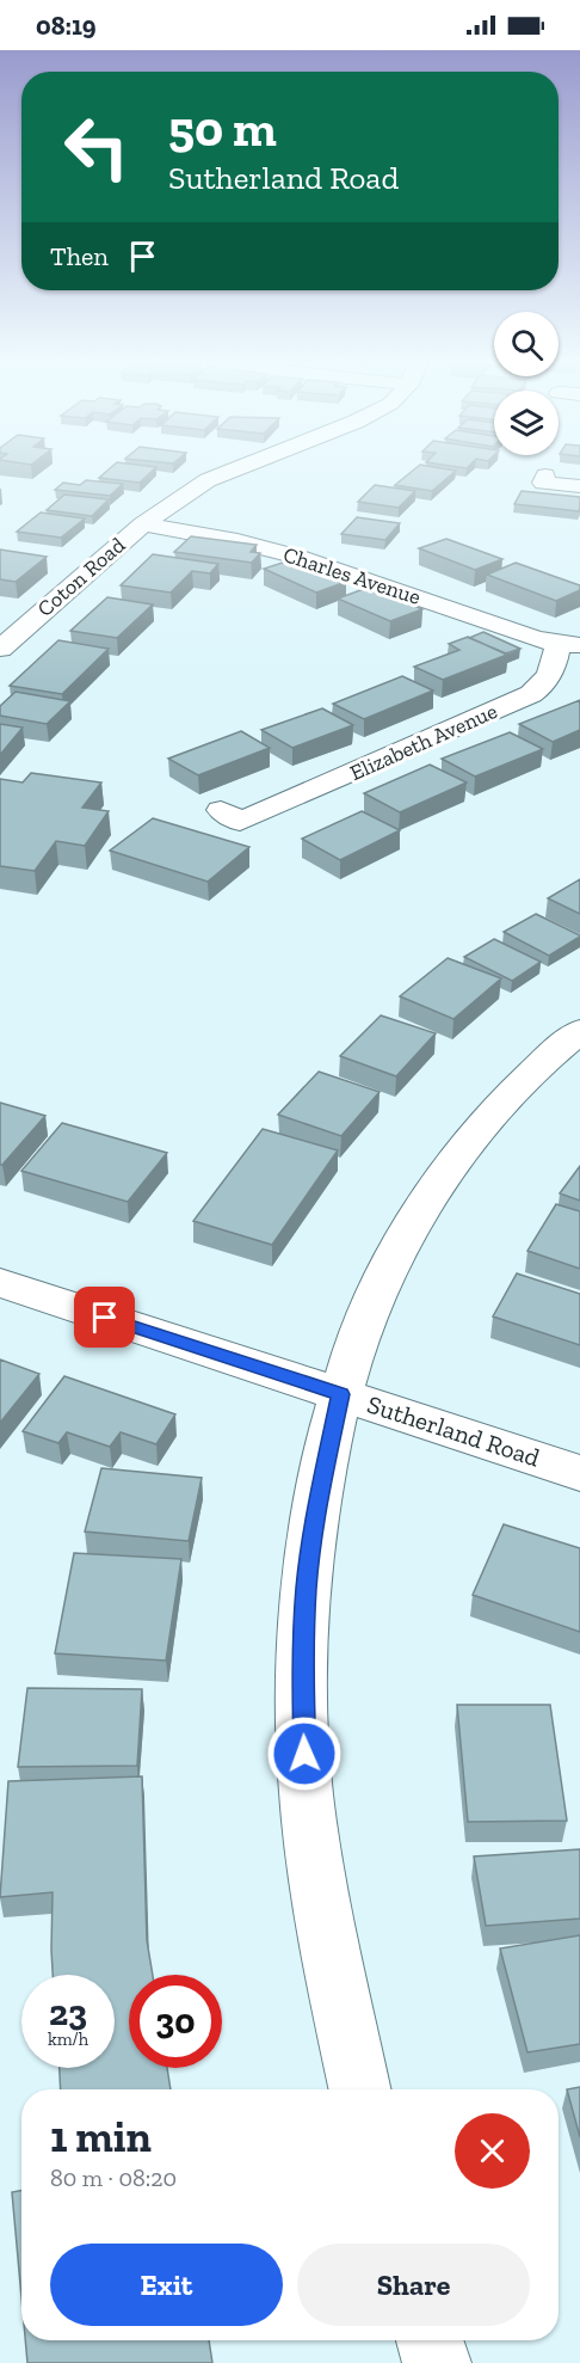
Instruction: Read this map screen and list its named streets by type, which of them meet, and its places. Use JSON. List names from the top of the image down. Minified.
{"streets":{"street":["Charles Avenue","Coton Road","Elizabeth Avenue","Sutherland Road"]},"crossings":[["Charles Avenue","Coton Road"],["Charles Avenue","Elizabeth Avenue"]],"page":{"status":"08:19","turn":["50 m","Sutherland Road"],"then":"Then","speed":"23 km/h","limit":"30","heading":["1 min","80 m · 08:20"],"buttons":["Exit","Share"]}}
